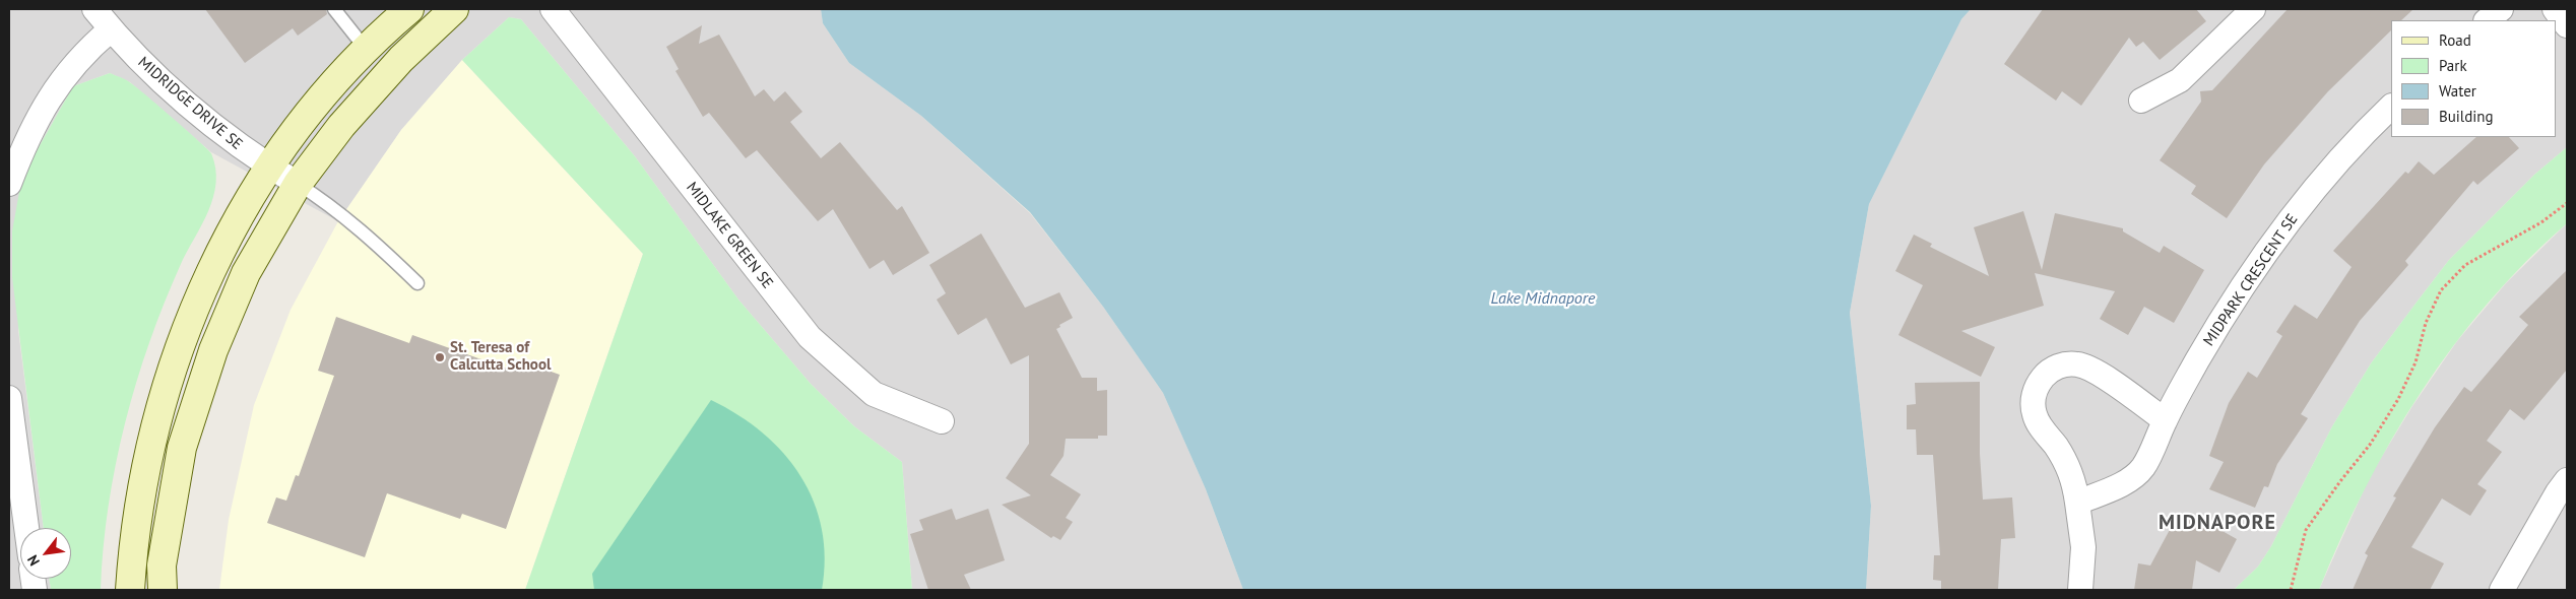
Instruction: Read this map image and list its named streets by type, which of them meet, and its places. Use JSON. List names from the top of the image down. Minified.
{"streets":{"street":["MIDRIDGE DRIVE SE","MIDLAKE GREEN SE","MIDPARK CRESCENT SE"]},"districts":["MIDNAPORE"],"water":["Lake Midnapore"],"places":["St. Teresa of Calcutta School"],"legend":["Road","Park","Water","Building"],"north":"bottom left"}
